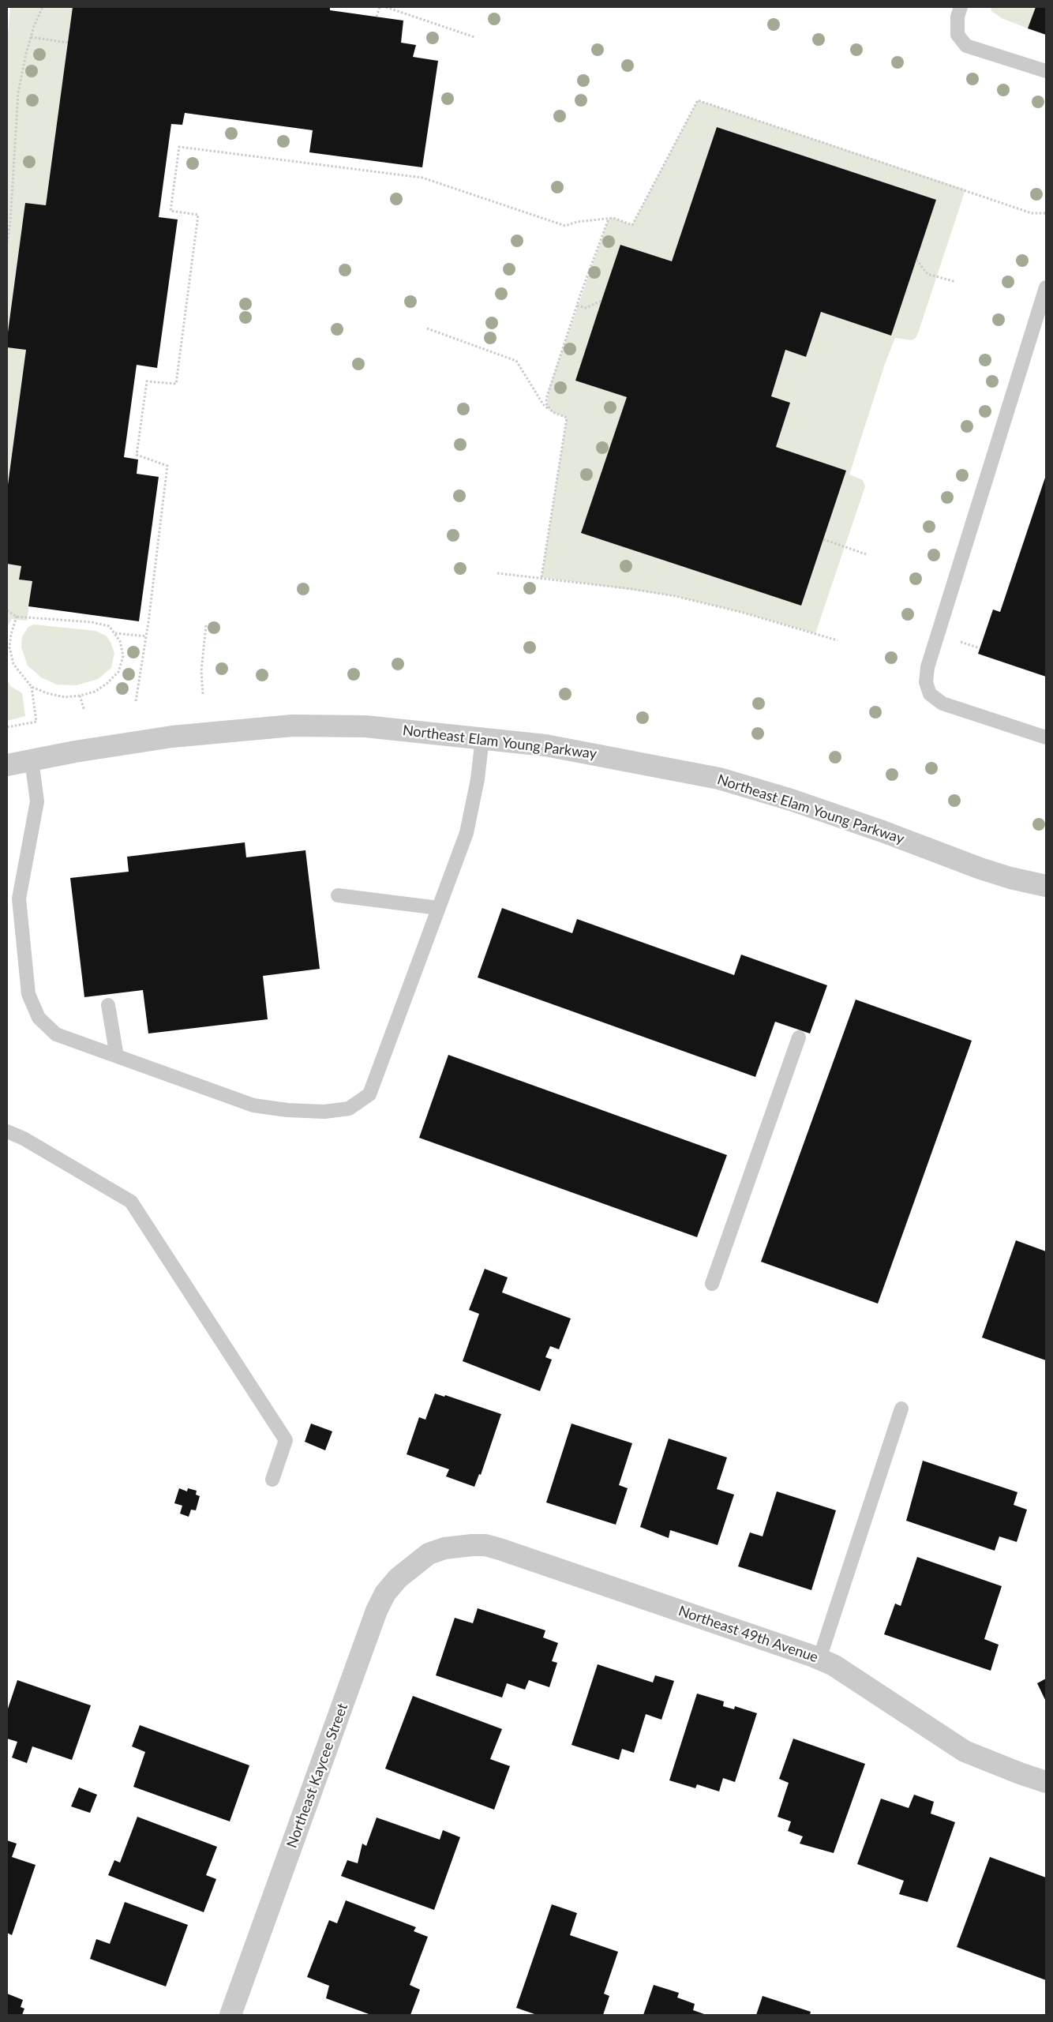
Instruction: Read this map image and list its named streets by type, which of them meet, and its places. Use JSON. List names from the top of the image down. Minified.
{"streets":{"street":["Northeast Elam Young Parkway","Northeast 49th Avenue","Northeast Kaycee Street"]},"crossings":[["Northeast 49th Avenue","Northeast Kaycee Street"]]}
